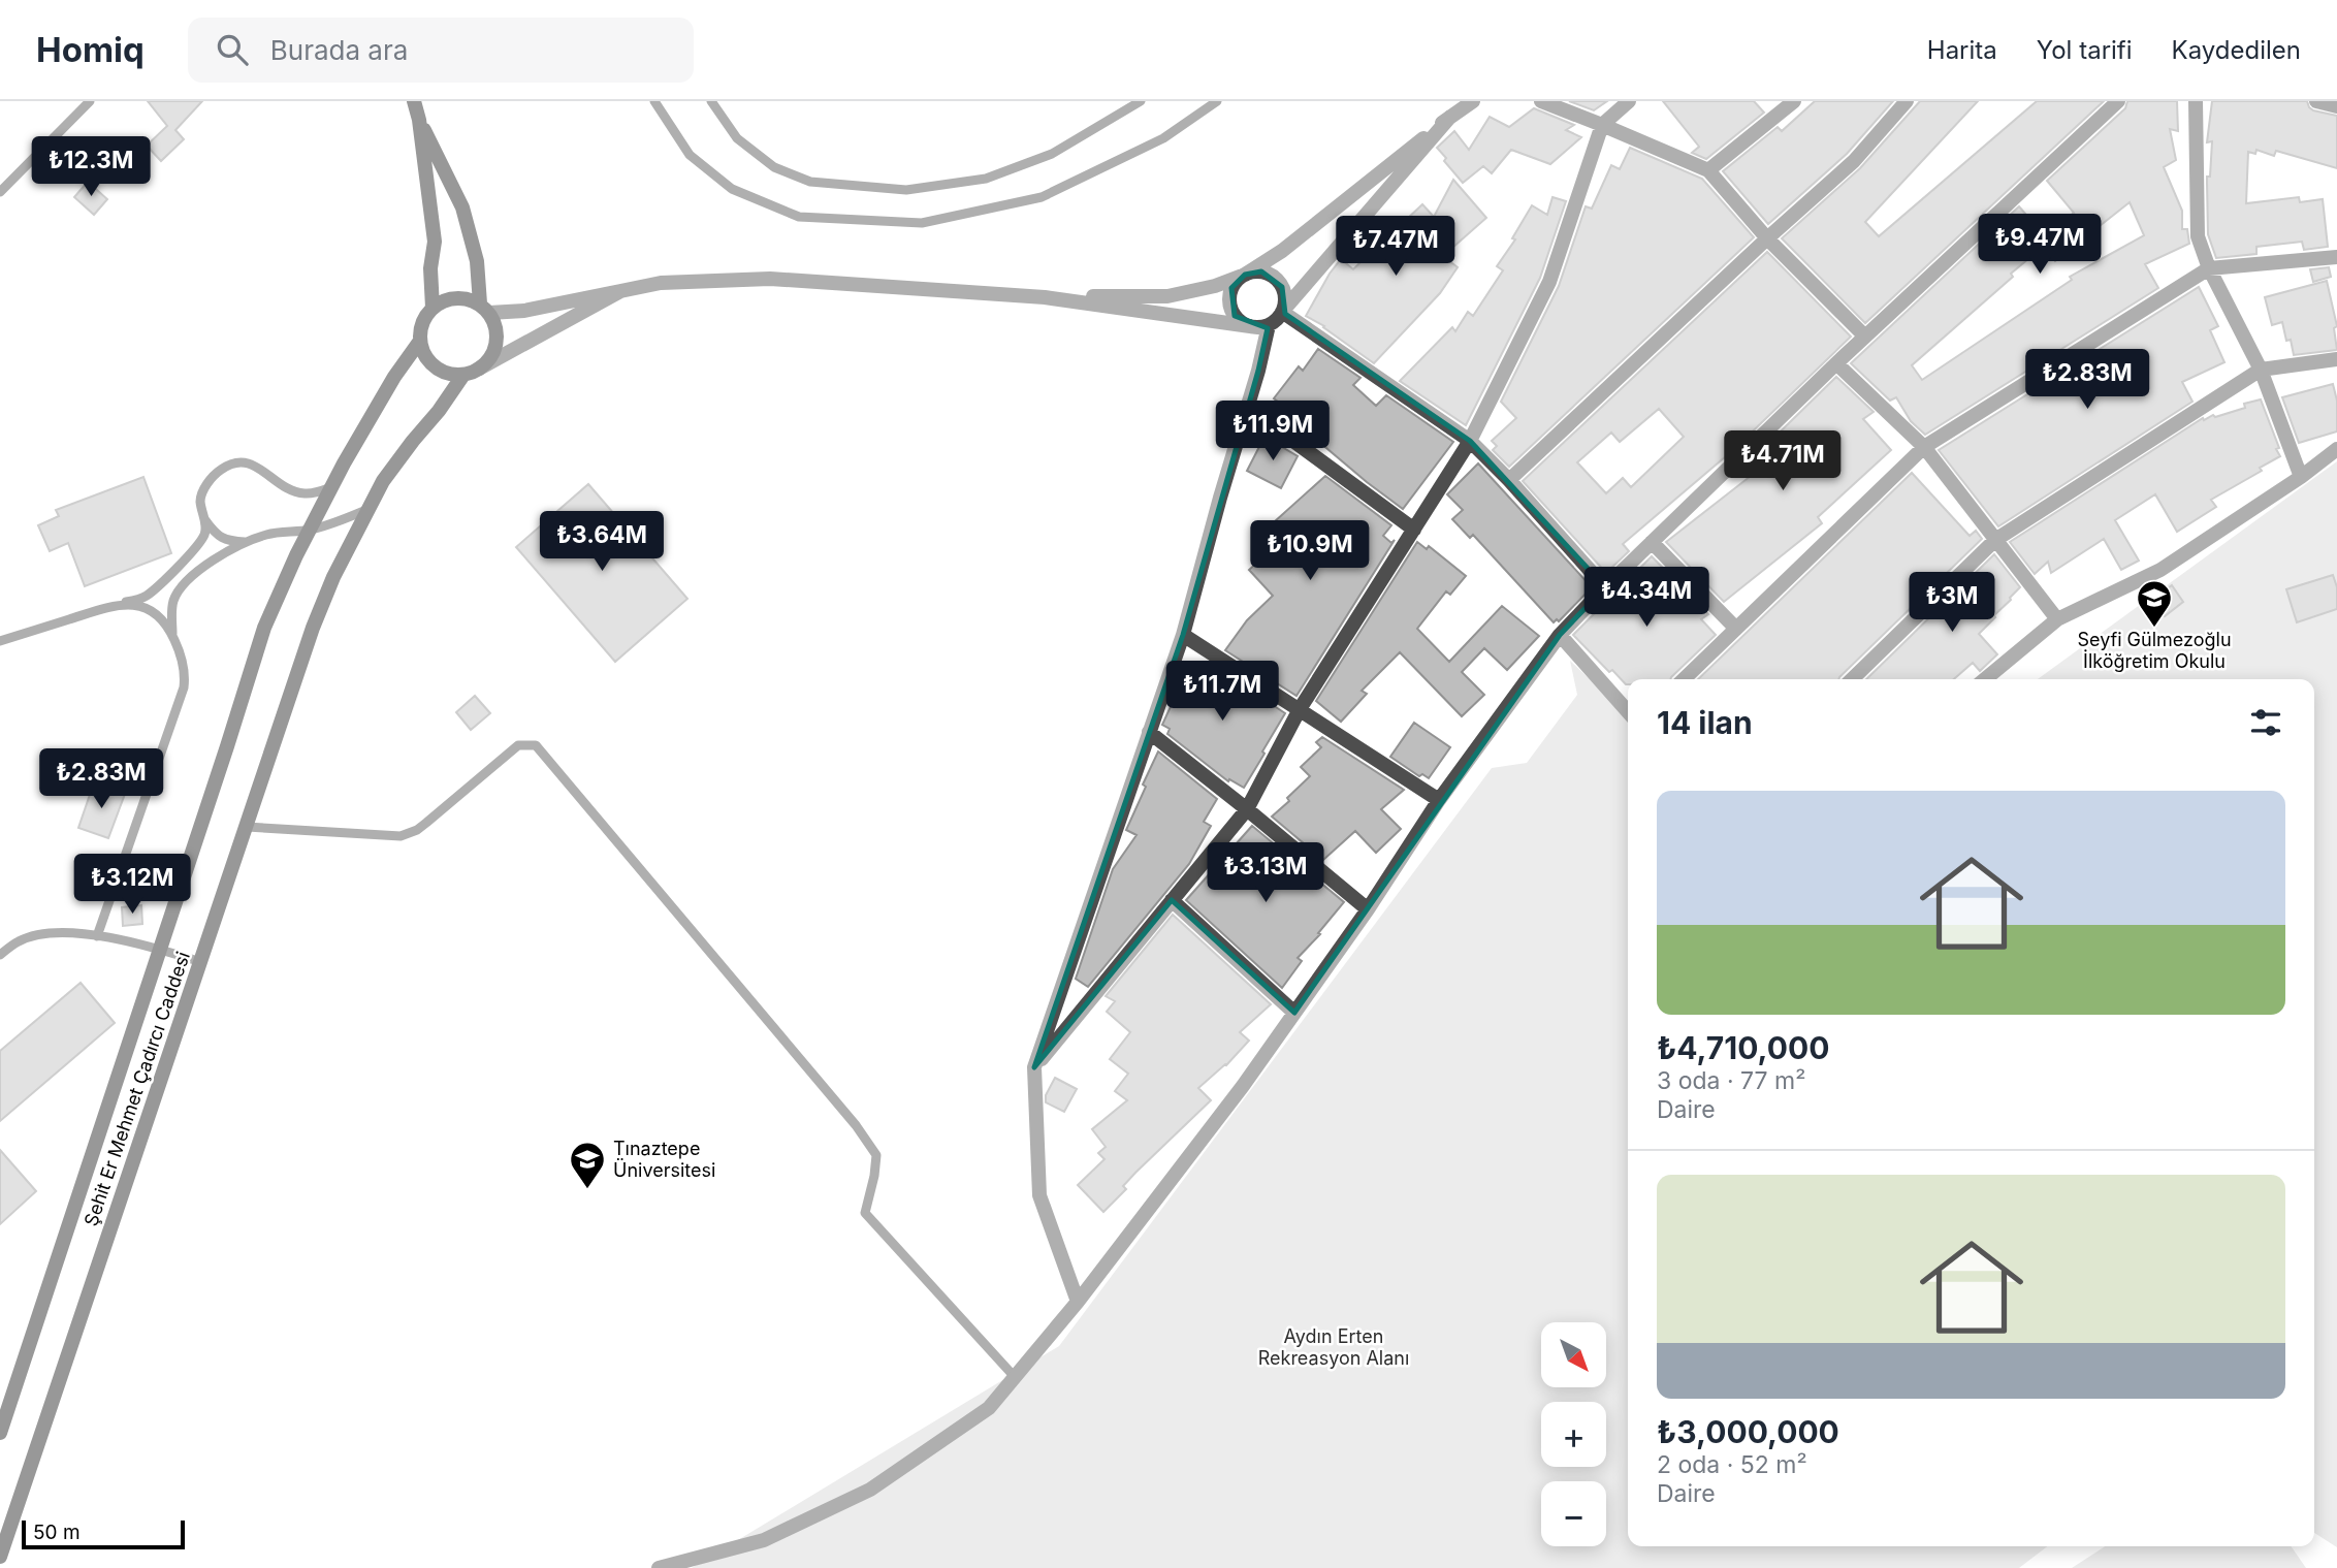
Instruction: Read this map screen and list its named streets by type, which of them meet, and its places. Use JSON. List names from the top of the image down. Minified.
{"streets":{"main road":["Şehit Er Mehmet Çadırcı Caddesi"]},"parks":["Aydın Erten Rekreasyon Alanı"],"places":{"school or university":["Seyfi Gülmezoğlu İlköğretim Okulu","Tınaztepe Üniversitesi"]},"scale_bar":"50 m","north":"bottom right","page":{"header":"Homiq","search":"Burada ara","nav":["Harita","Yol tarifi","Kaydedilen"],"price":["₺12.3M","₺9.47M","₺7.47M","₺2.83M","₺11.9M","₺4.71M","₺3.64M","₺10.9M","₺4.34M","₺3M","₺11.7M","₺2.83M","₺3.13M","₺3.12M"],"heading":"14 ilan","list":[{"name":"₺4,710,000","note":"3 oda · 77 m² · Daire"},{"name":"₺3,000,000","note":"2 oda · 52 m² · Daire"}],"map_buttons":["+","−"],"scale":"50 m"}}
